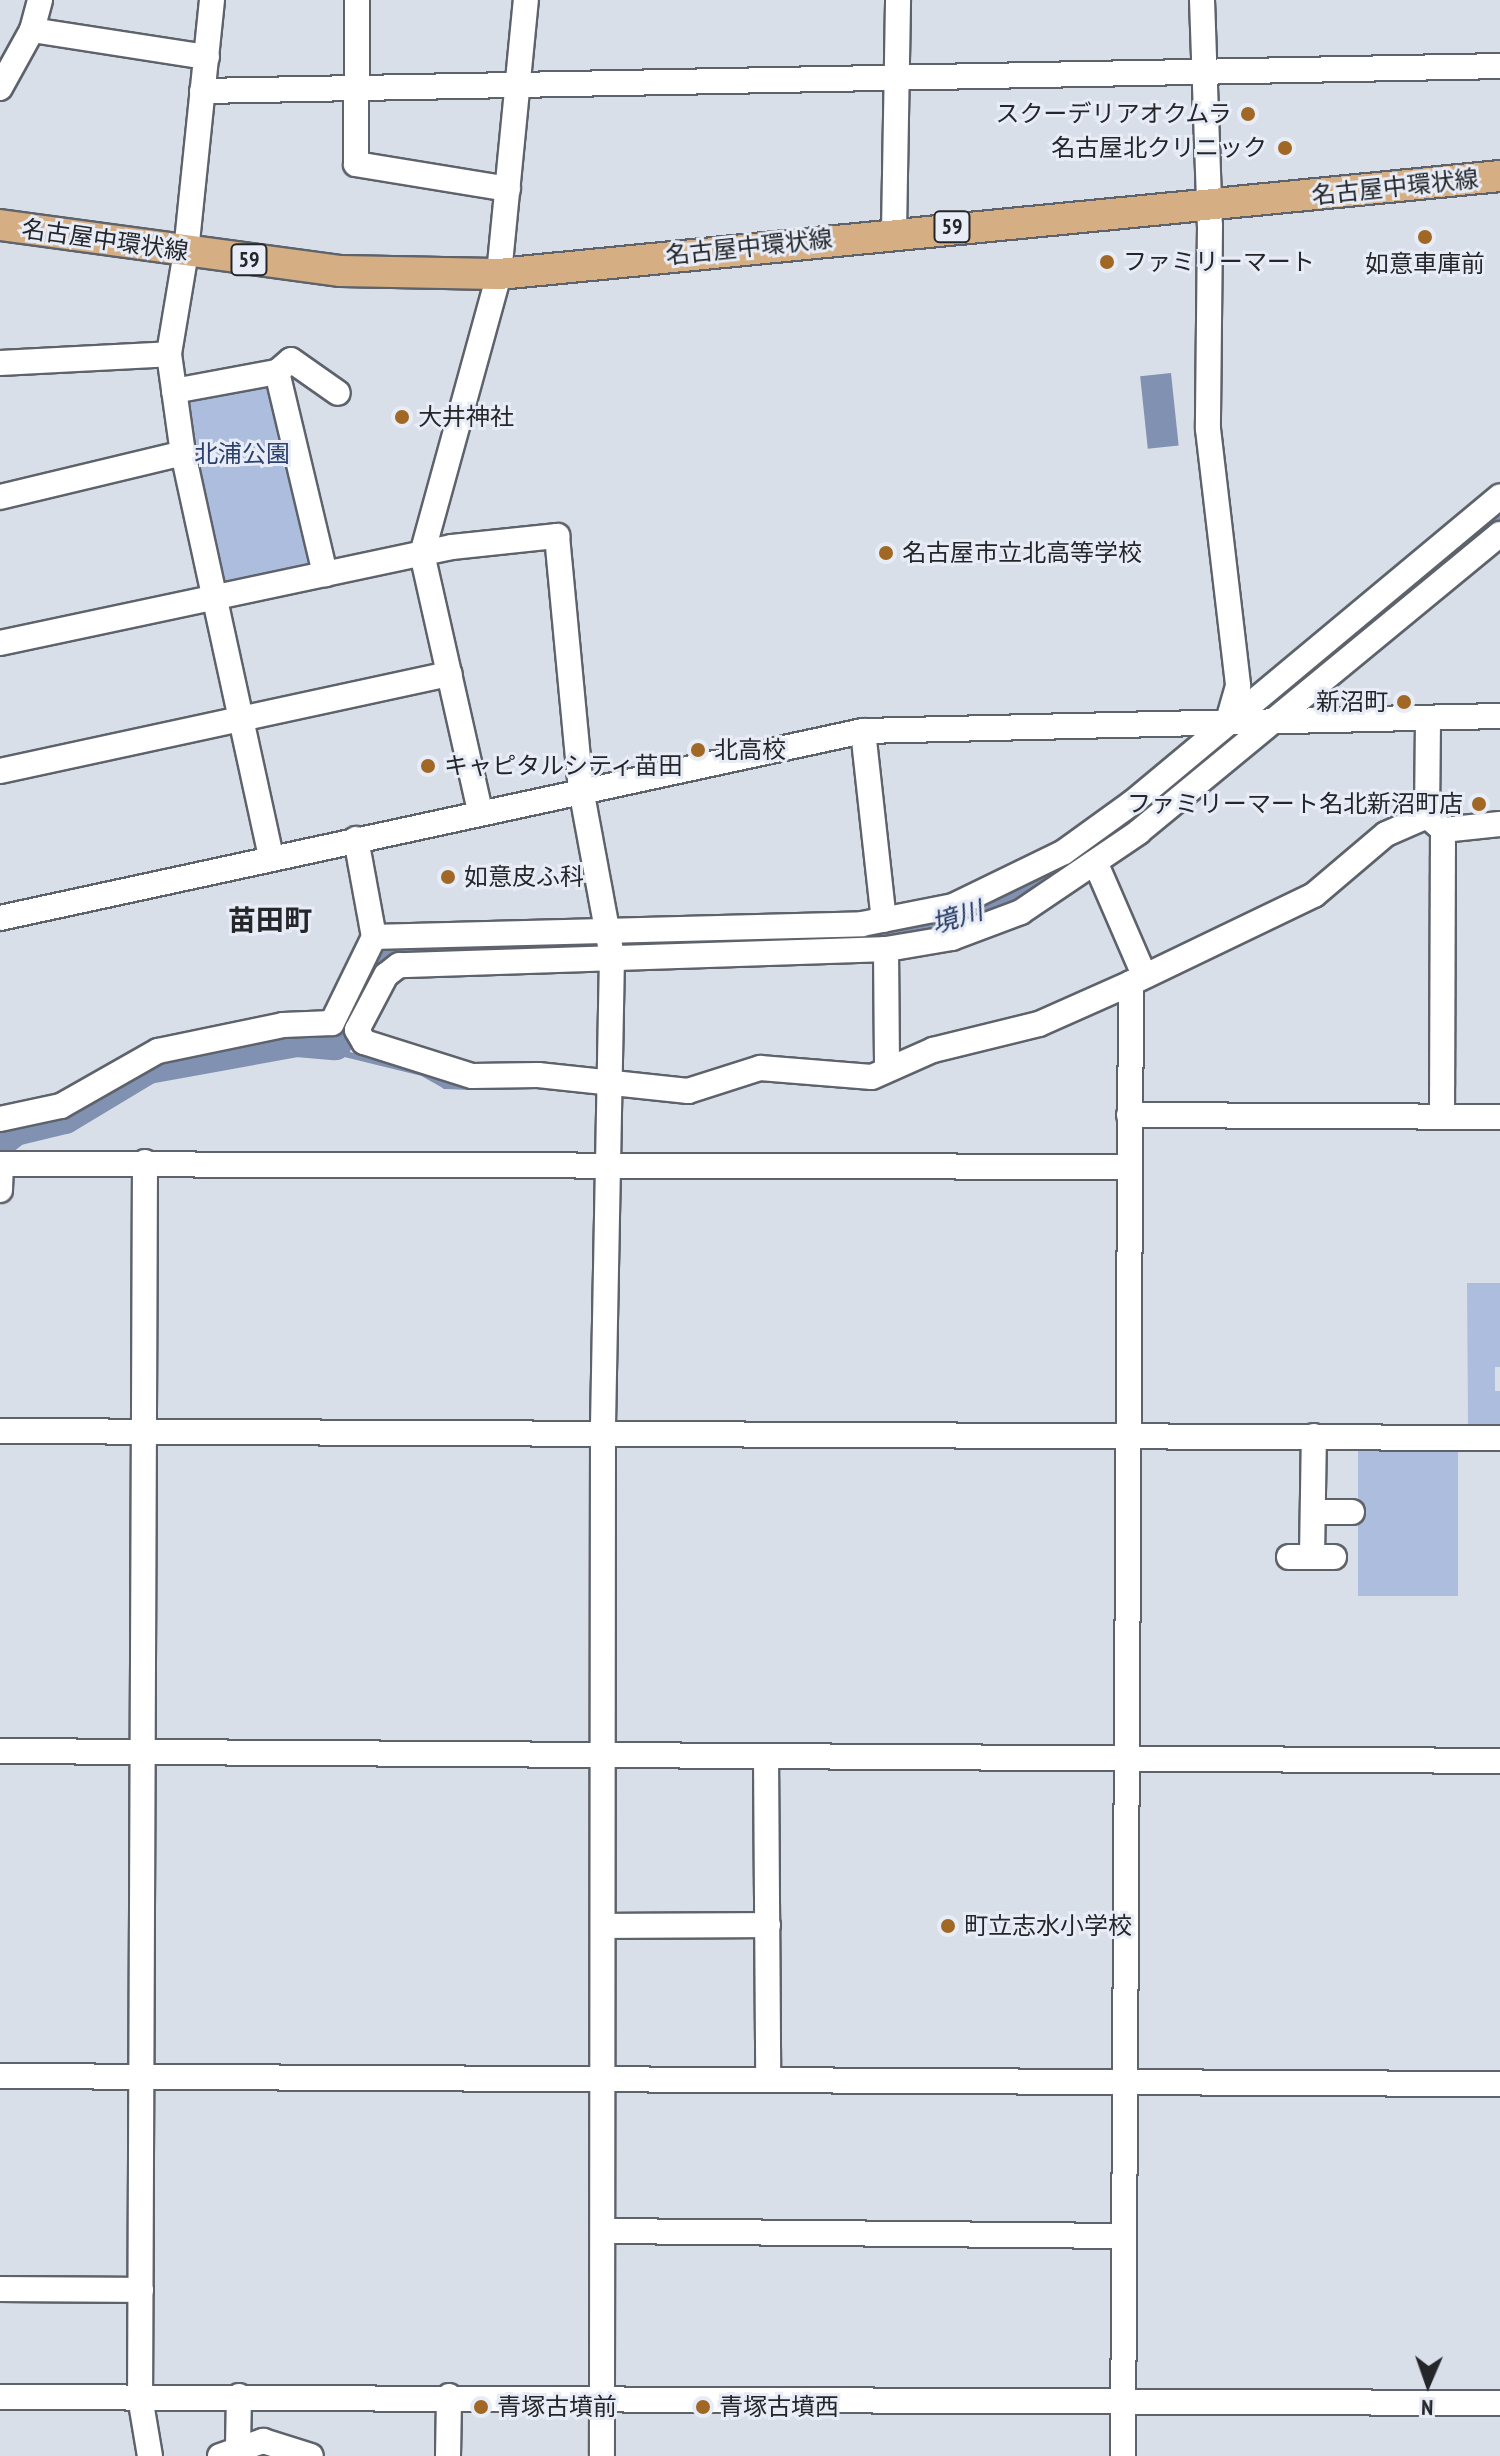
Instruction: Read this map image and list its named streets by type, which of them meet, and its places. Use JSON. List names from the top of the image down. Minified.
{"streets":{"main road":["名古屋中環状線","59"]},"districts":["苗田町"],"water":["境川"],"parks":["北浦公園"],"places":["スクーデリアオクムラ","名古屋北クリニック","如意車庫前","ファミリーマート","大井神社","名古屋市立北高等学校","新沼町","北高校","キャピタルシティ苗田","ファミリーマート名北新沼町店","如意皮ふ科","町立志水小学校","青塚古墳前","青塚古墳西"],"north":"bottom"}
